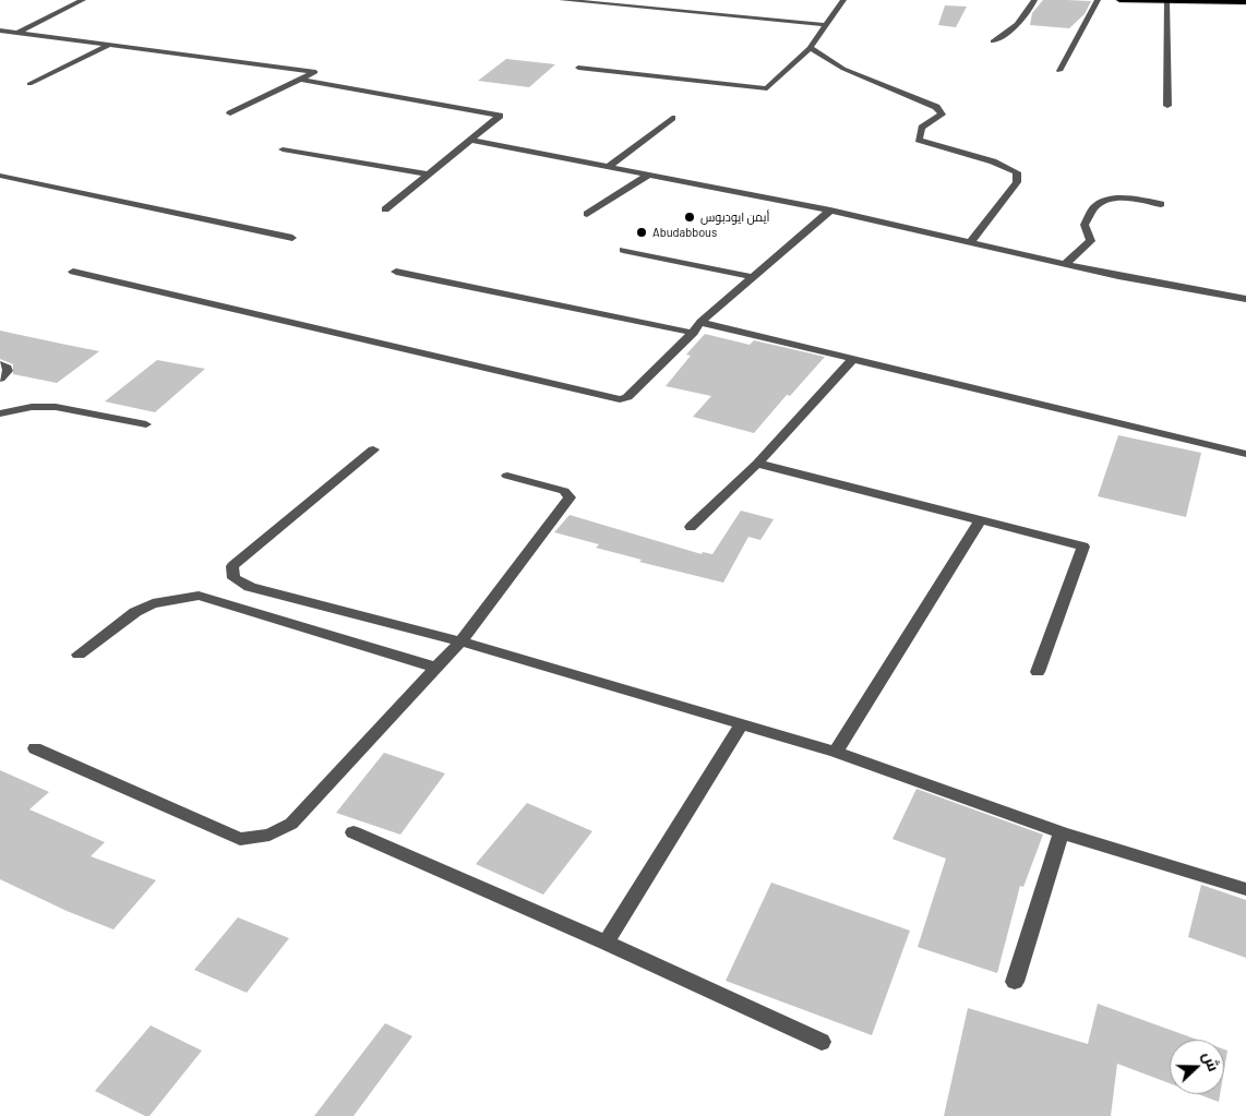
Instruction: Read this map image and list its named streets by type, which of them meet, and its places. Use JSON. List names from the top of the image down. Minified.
{"places":["أيمن ايودبوس","Abudabbous"],"north":"right"}
